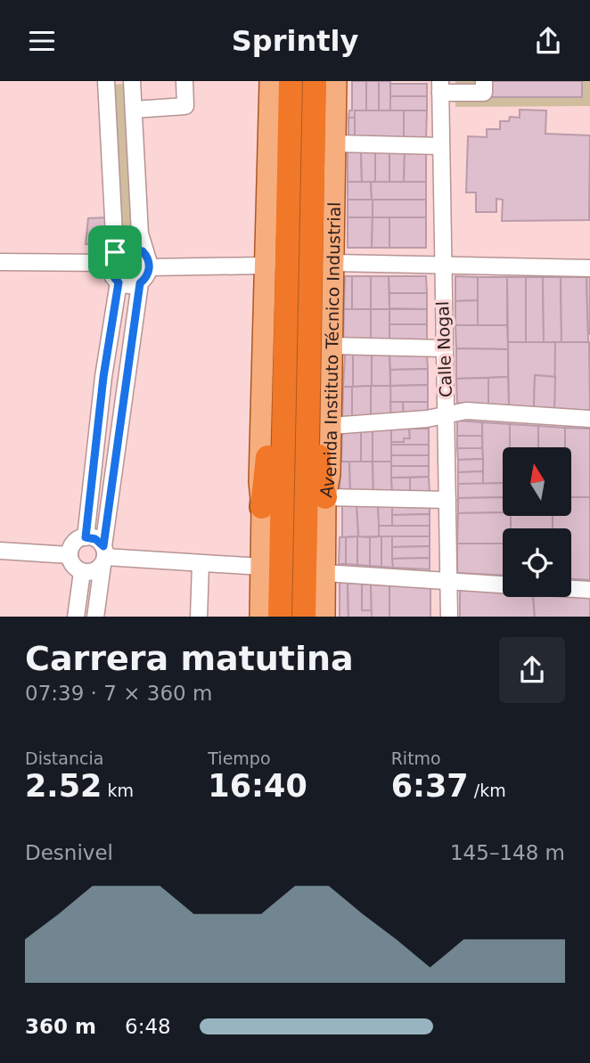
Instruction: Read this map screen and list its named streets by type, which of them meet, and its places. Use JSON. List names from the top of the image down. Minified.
{"streets":{"main road":["Avenida Instituto Técnico Industrial"],"street":["Calle Nogal"]},"north":"top","page":{"header":"Sprintly","heading":["Carrera matutina","07:39 · 7 × 360 m"],"stats":[["Distancia","2.52 km"],["Tiempo","16:40"],["Ritmo","6:37 /km"]],"chart":["Desnivel","145–148 m"],"list":[{"name":"360 m","note":"6:48"}]}}
